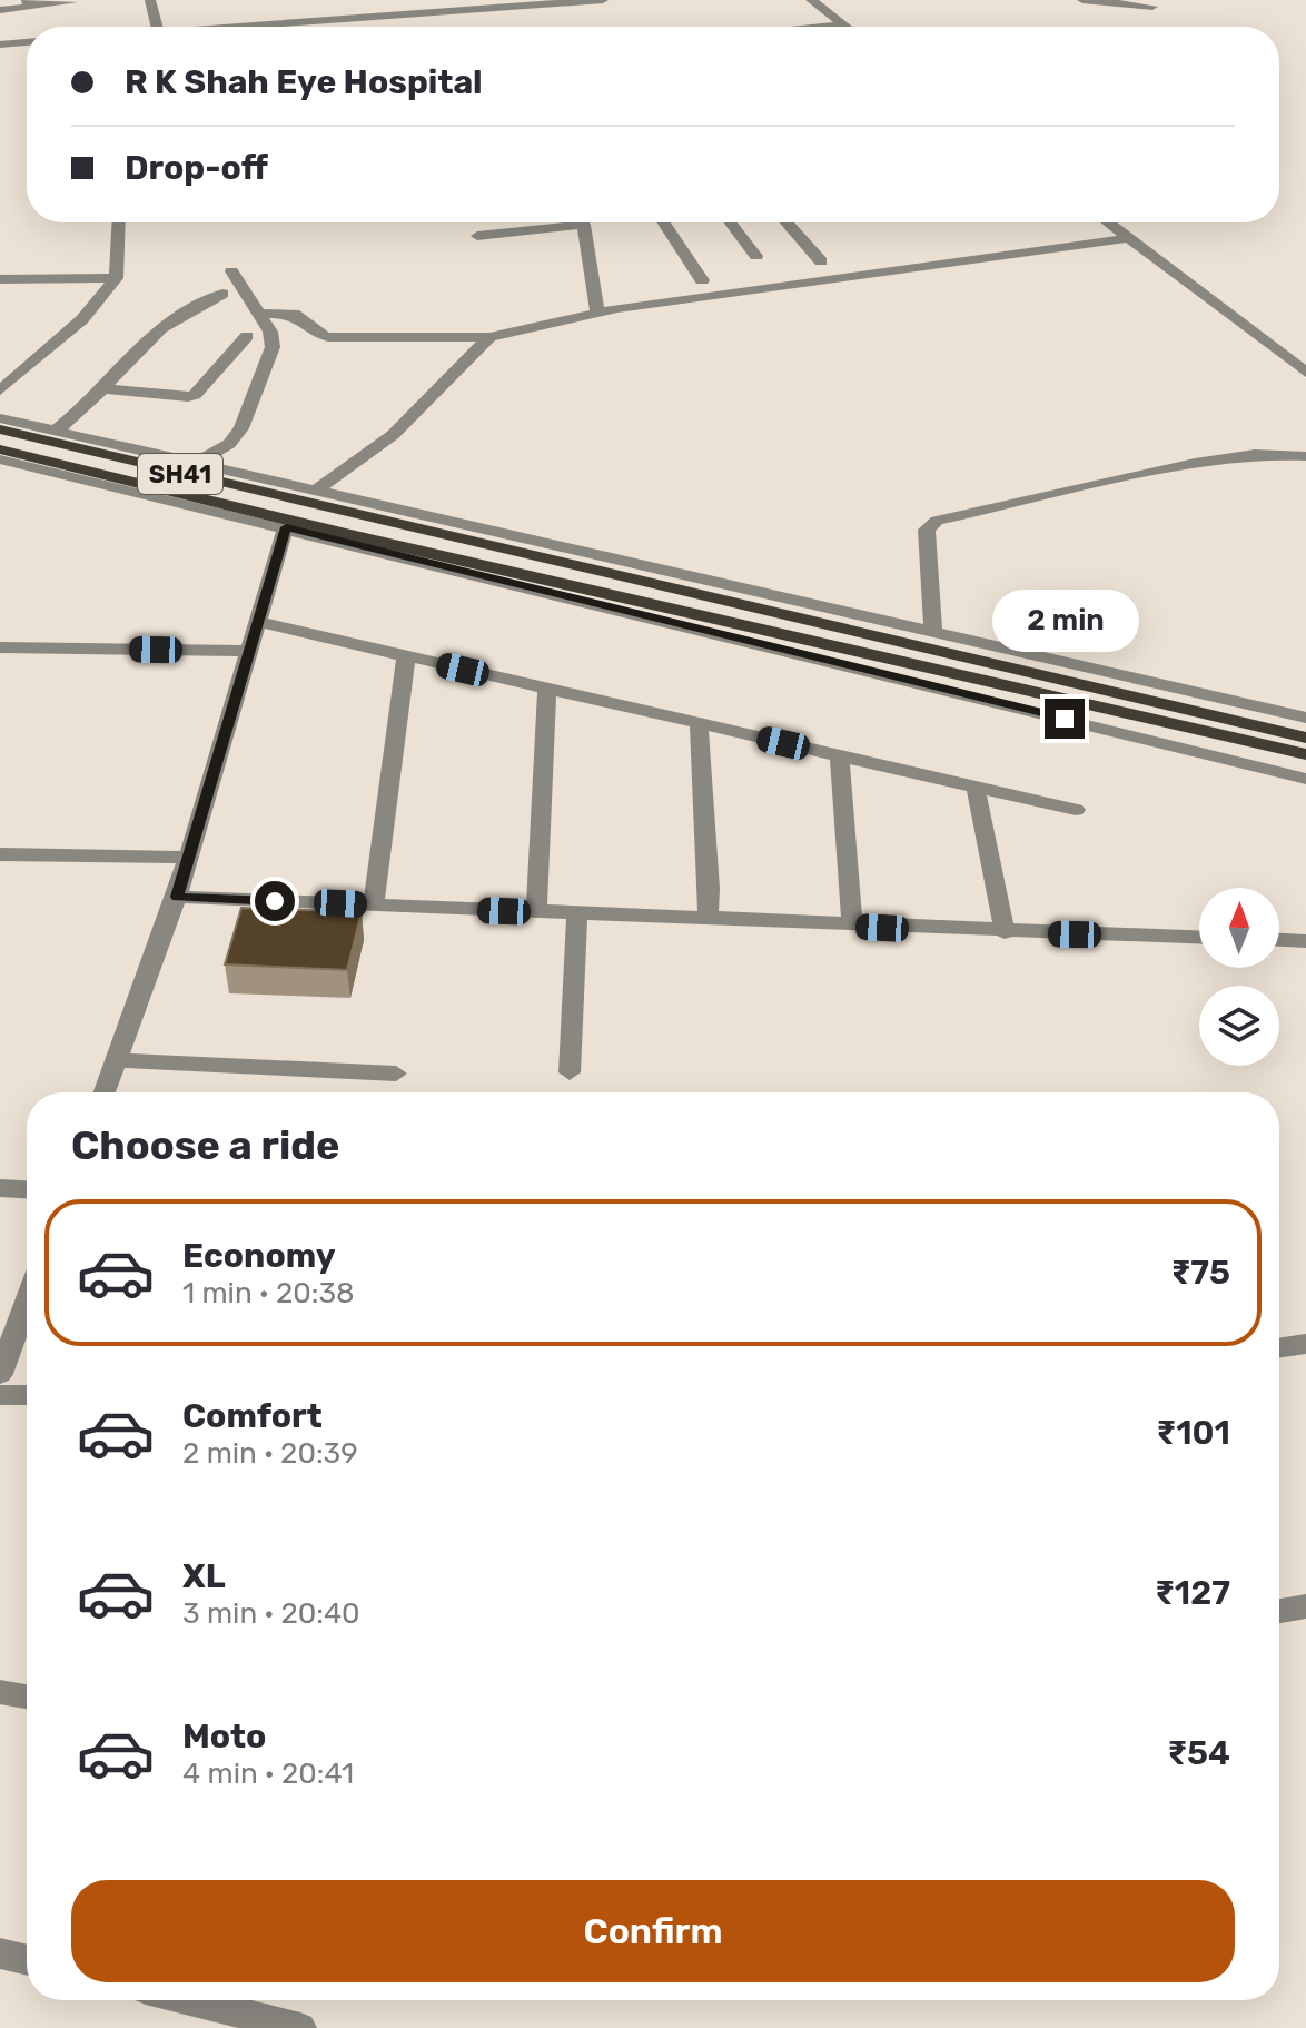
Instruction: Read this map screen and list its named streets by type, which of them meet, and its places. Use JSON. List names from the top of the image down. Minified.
{"streets":{"main road":["SH41"]},"north":"top","page":{"banner":["R K Shah Eye Hospital","Drop-off"],"bubble":"2 min","heading":"Choose a ride","list":[{"name":"Economy","note":"1 min · 20:38","value":"₹75"},{"name":"Comfort","note":"2 min · 20:39","value":"₹101"},{"name":"XL","note":"3 min · 20:40","value":"₹127"},{"name":"Moto","note":"4 min · 20:41","value":"₹54"}],"buttons":"Confirm"}}
